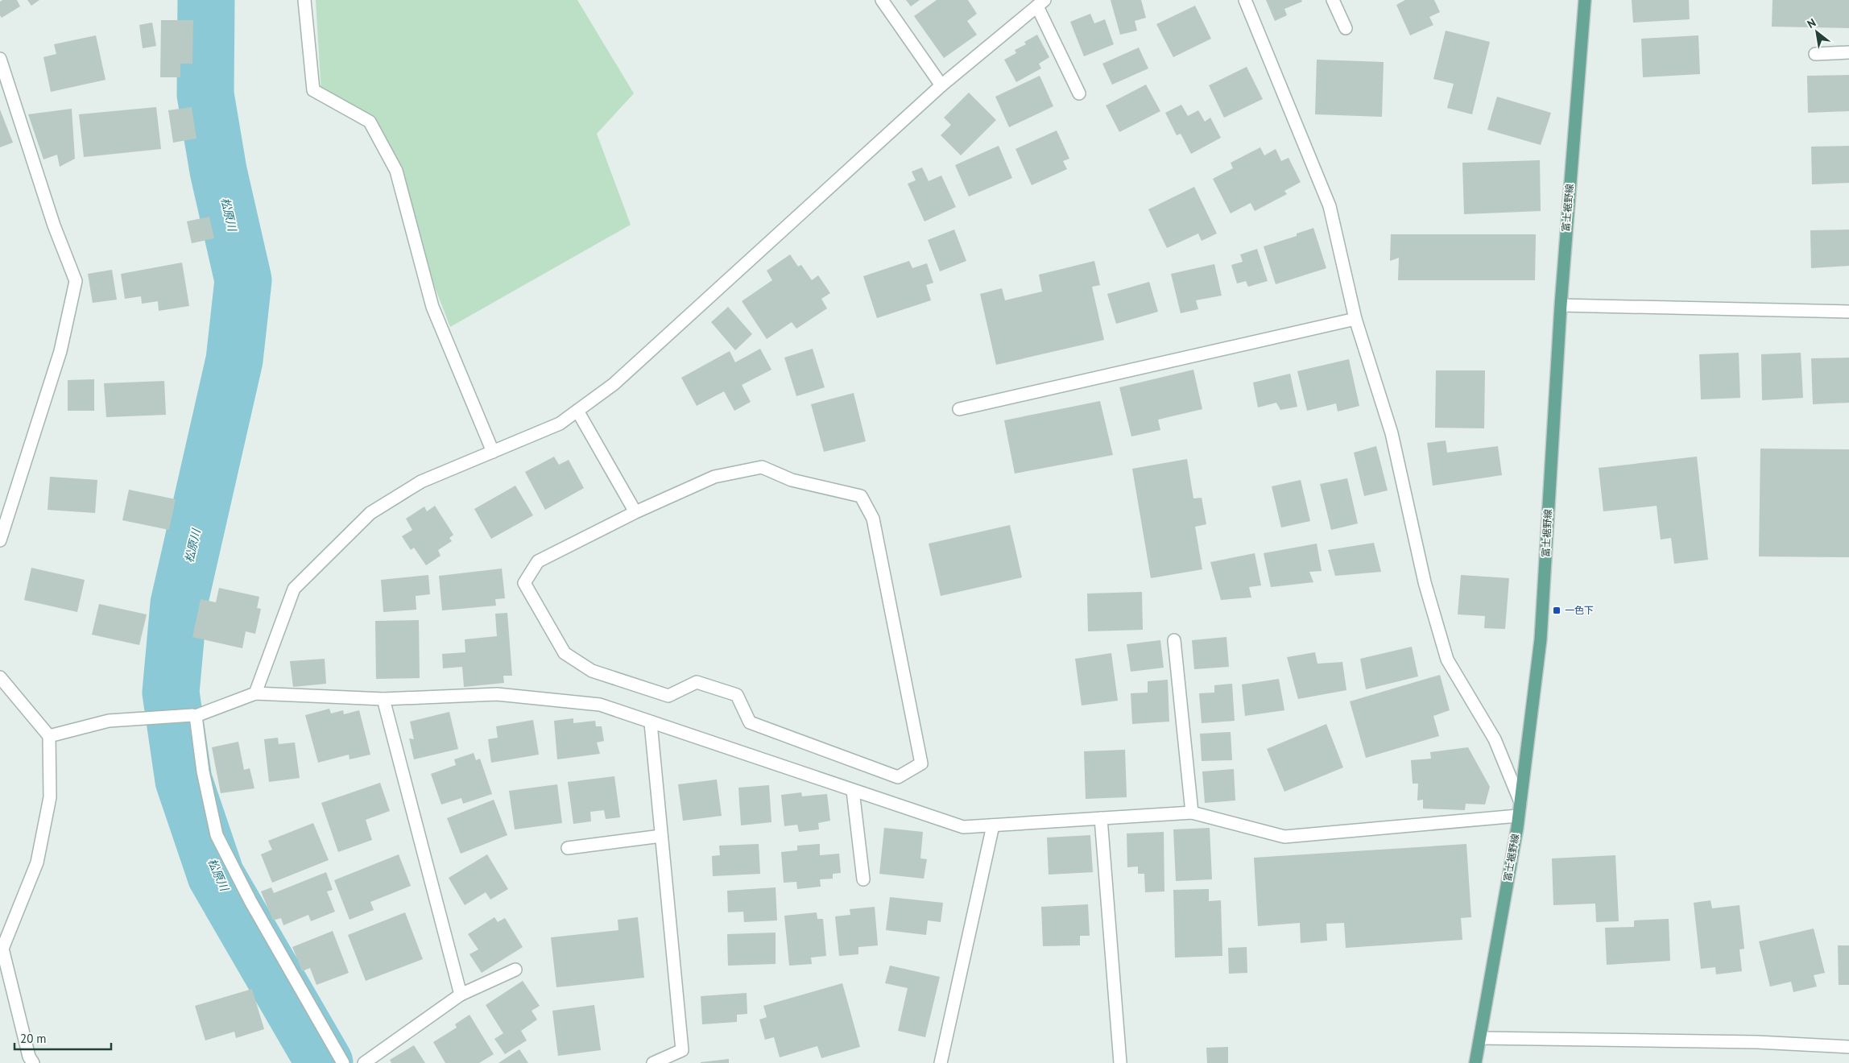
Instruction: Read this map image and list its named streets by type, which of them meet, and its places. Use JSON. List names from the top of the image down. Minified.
{"streets":{"main road":["富士裾野線"]},"water":["松原川"],"places":{"transit":["一色下"]},"scale_bar":"20 m","north":"top left"}
